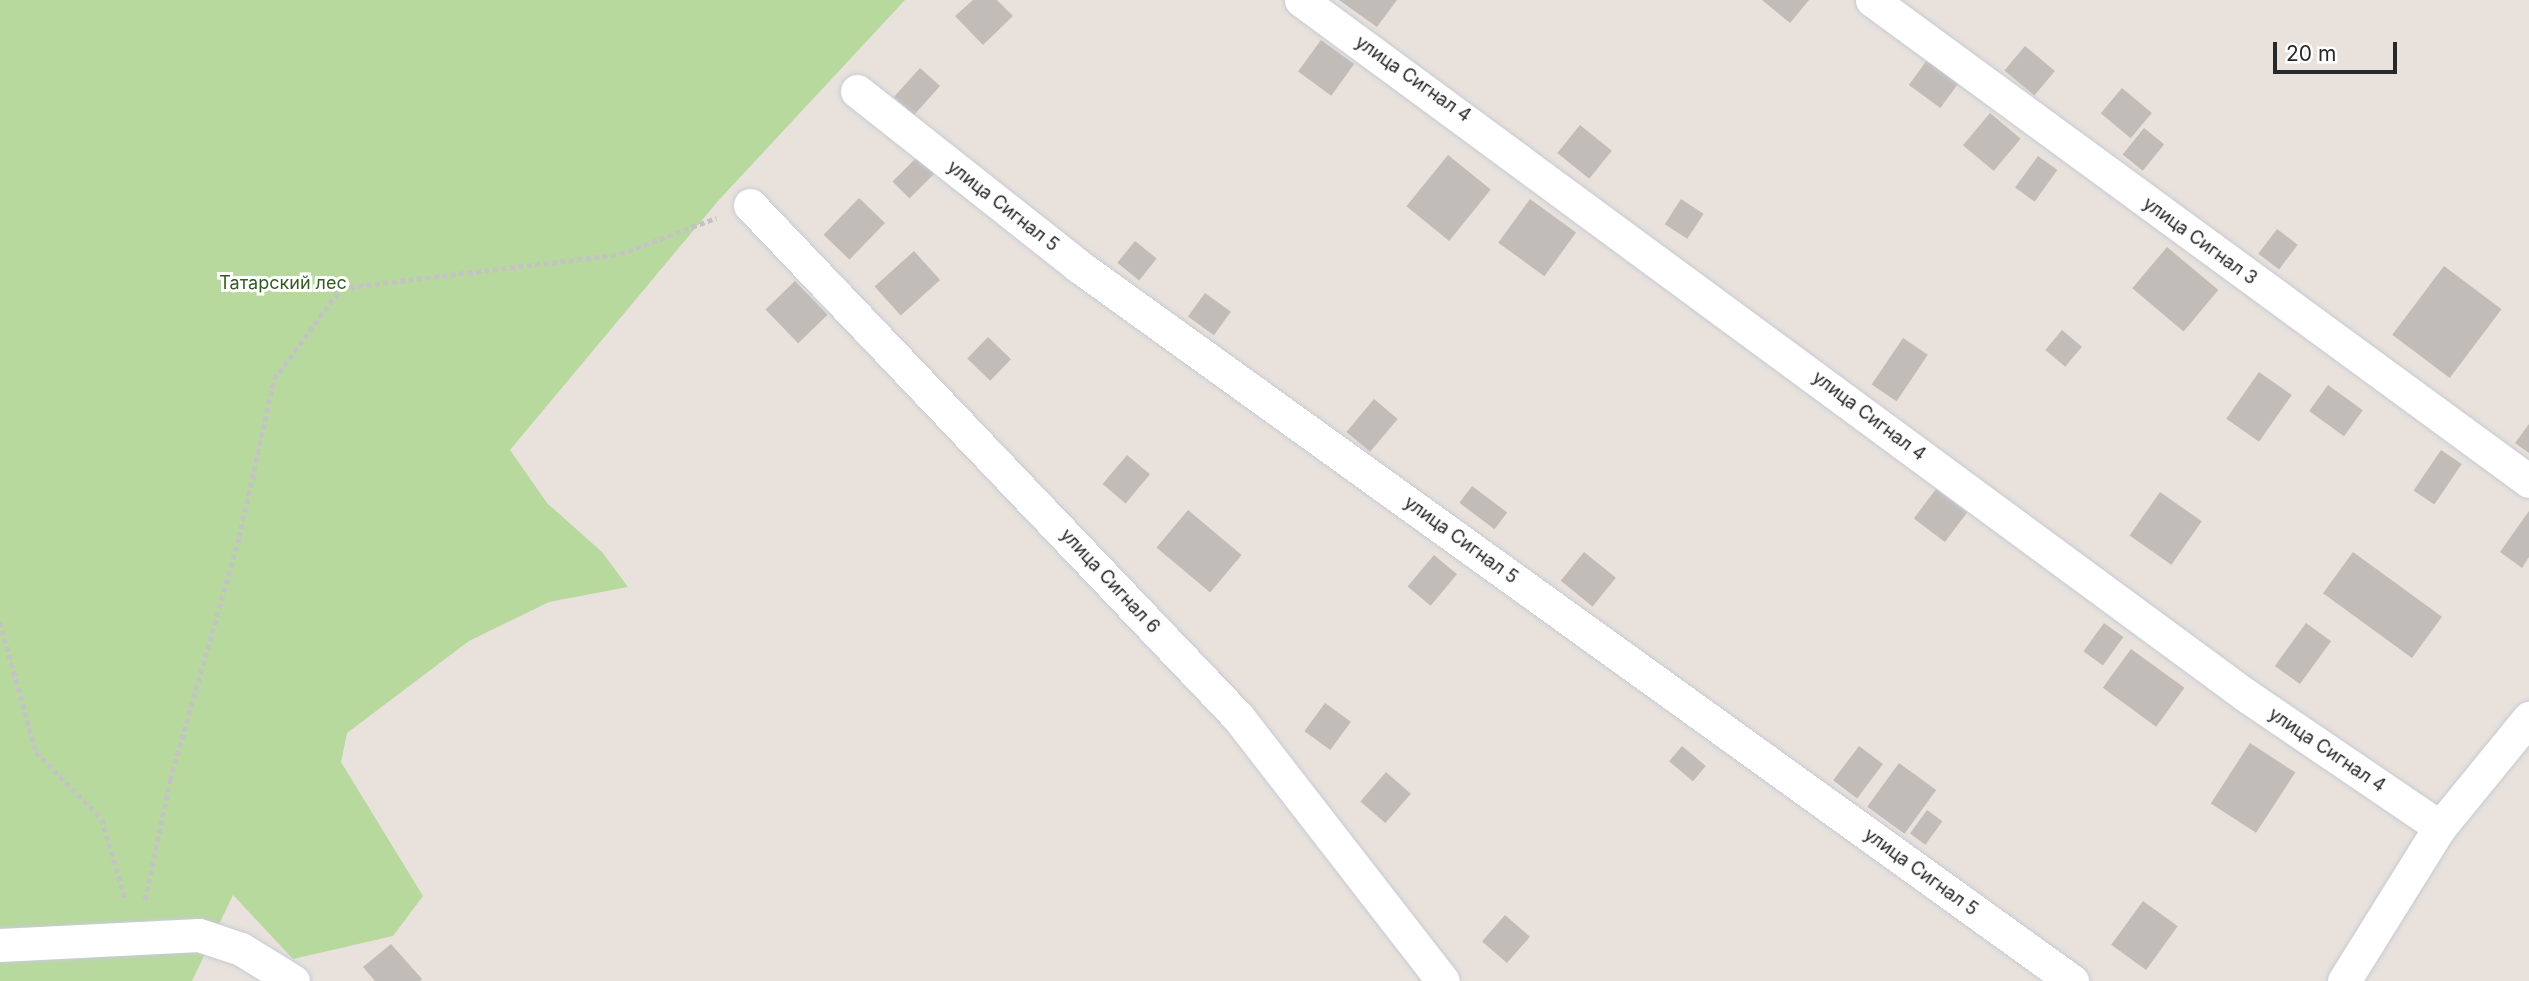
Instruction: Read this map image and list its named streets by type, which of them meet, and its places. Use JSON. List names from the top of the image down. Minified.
{"streets":{"street":["улица Сигнал 4","улица Сигнал 5","улица Сигнал 3","улица Сигнал 6"]},"parks":["Татарский лес"],"scale_bar":"20 m"}
